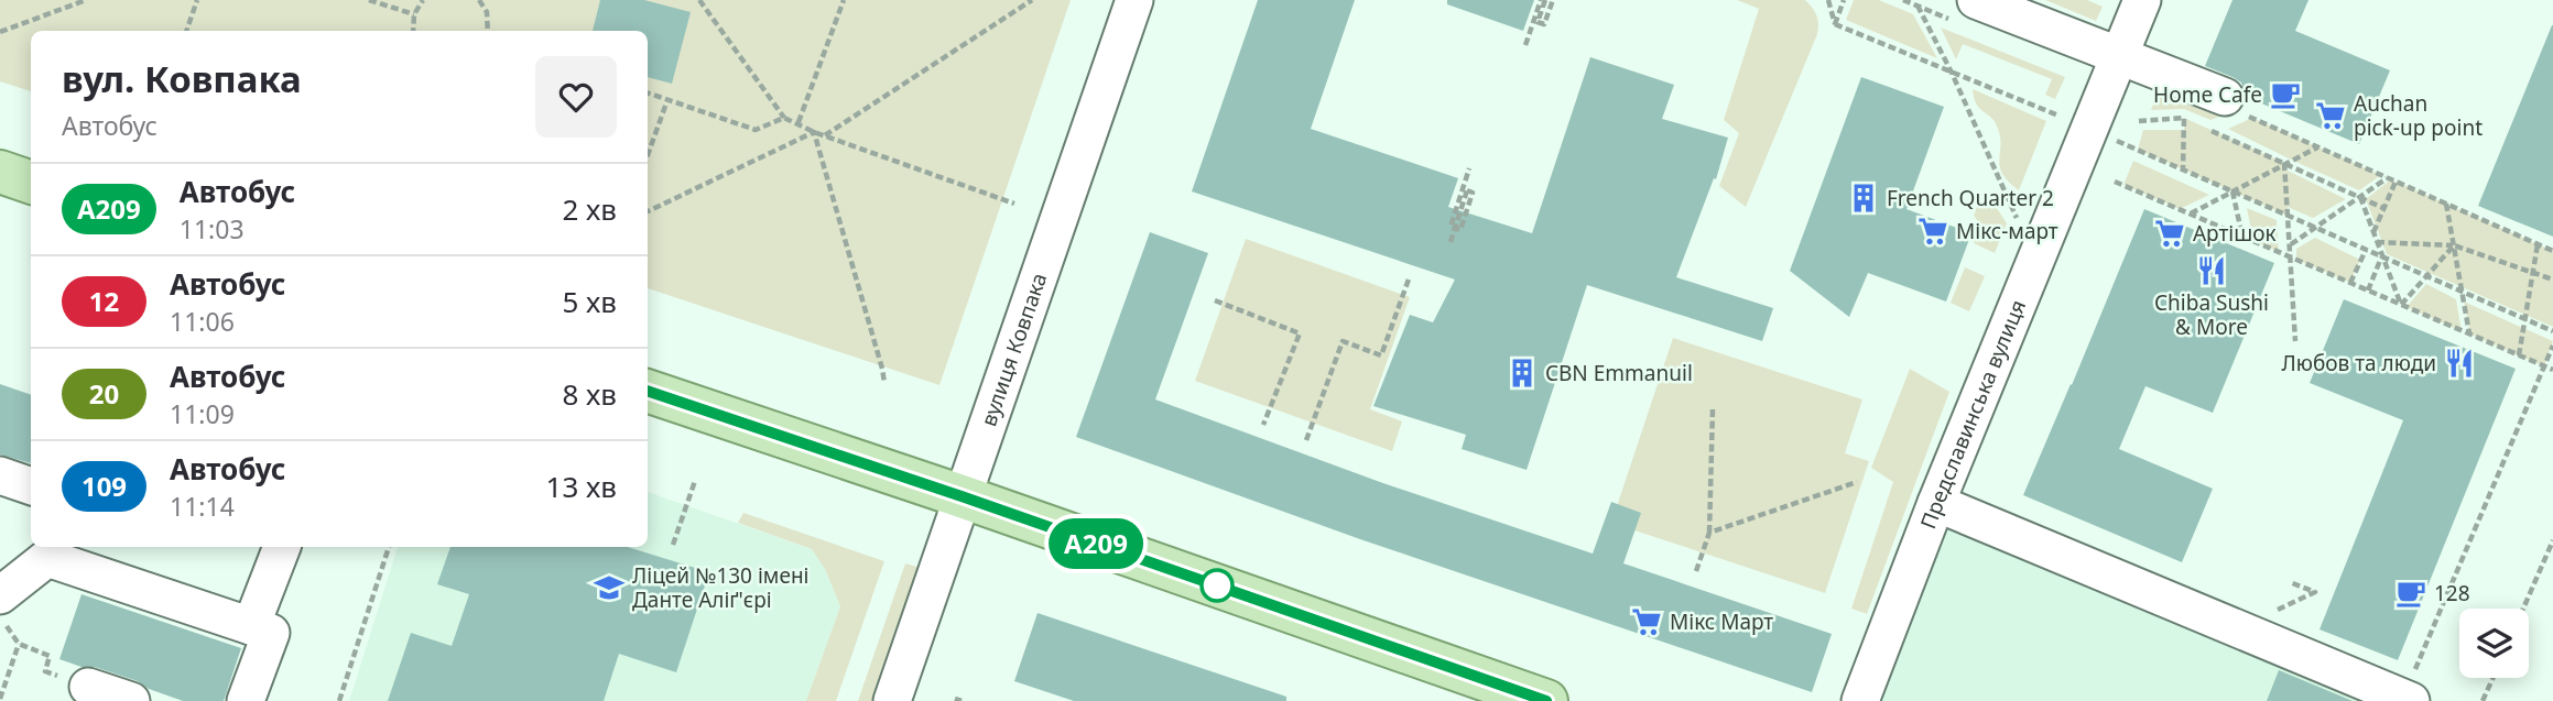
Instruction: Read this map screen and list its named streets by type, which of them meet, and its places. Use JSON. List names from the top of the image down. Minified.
{"streets":{"street":["вулиця Ковпака","Предславинська вулиця"]},"places":{"cafe":["Home Cafe","128"],"supermarket":["Auchan pick-up point","Мікс-март","Артішок","Мікс Март"],"building":["French Quarter 2","CBN Emmanuil"],"restaurant":["Chiba Sushi & More","Любов та люди"],"school or university":["Ліцей №130 імені Данте Аліґ'єрі"]},"lines":["bus line А209"],"page":{"on_map":"А209","heading":["вул. Ковпака","Автобус"],"list":[{"mark":"А209","name":"Автобус","note":"11:03","value":"2 хв"},{"mark":"12","name":"Автобус","note":"11:06","value":"5 хв"},{"mark":"20","name":"Автобус","note":"11:09","value":"8 хв"},{"mark":"109","name":"Автобус","note":"11:14","value":"13 хв"}]}}
